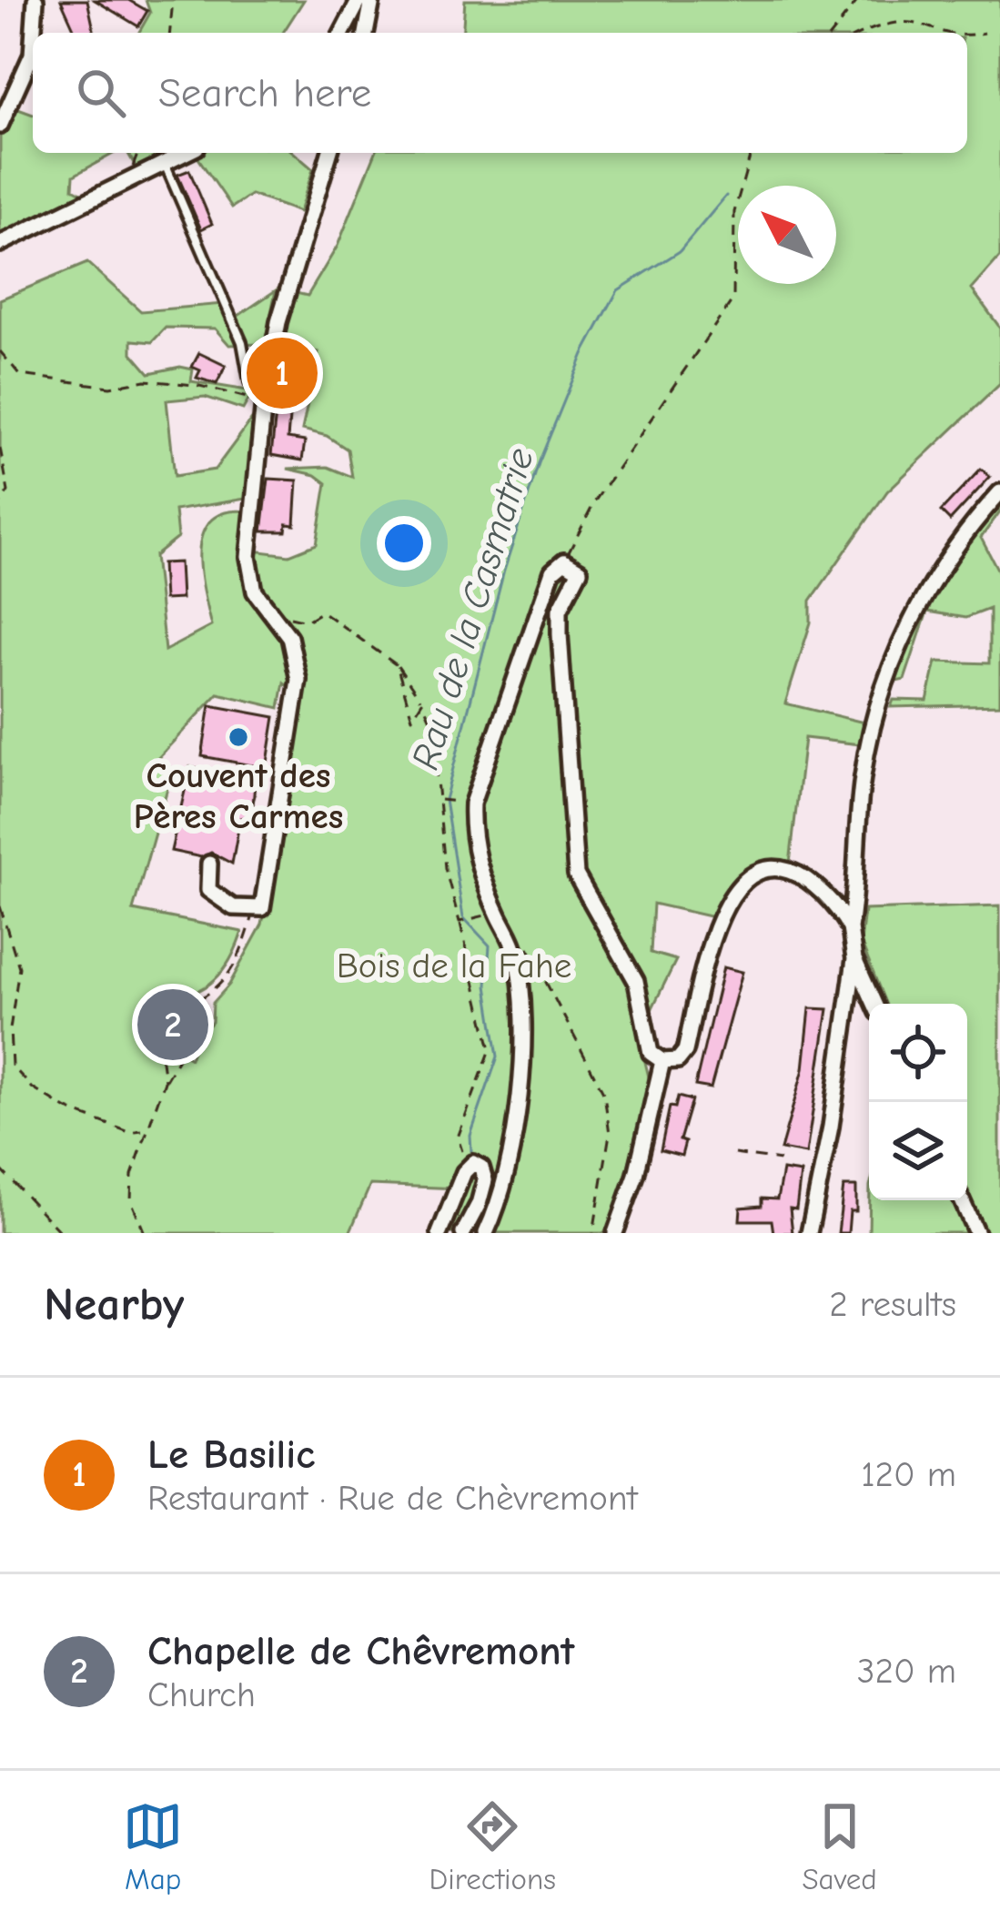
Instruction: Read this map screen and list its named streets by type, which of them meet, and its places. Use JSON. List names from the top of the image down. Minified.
{"water":["Rau de la Casmatrie"],"parks":["Bois de la Fahe"],"places":["Couvent des Pères Carmes"],"north":"top left","page":{"search":"Search here","pins":["1","2"],"heading":["Nearby","2 results"],"list":[{"mark":"1","name":"Le Basilic","note":"Restaurant · Rue de Chèvremont","value":"120 m"},{"mark":"2","name":"Chapelle de Chêvremont","note":"Church","value":"320 m"}],"nav":["Map","Directions","Saved"]}}
